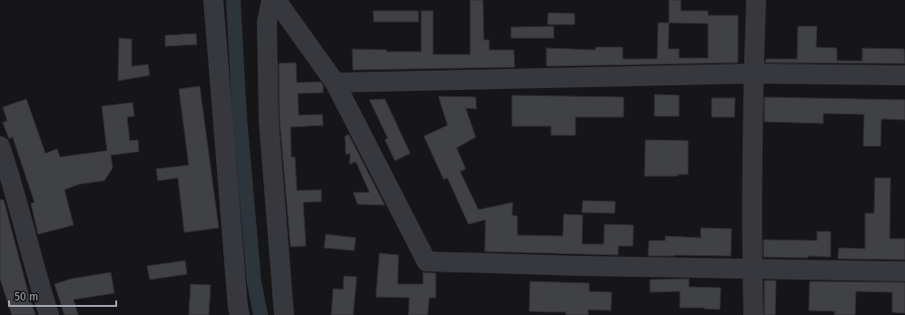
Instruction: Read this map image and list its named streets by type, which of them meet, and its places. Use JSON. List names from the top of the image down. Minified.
{"scale_bar":"50 m"}
